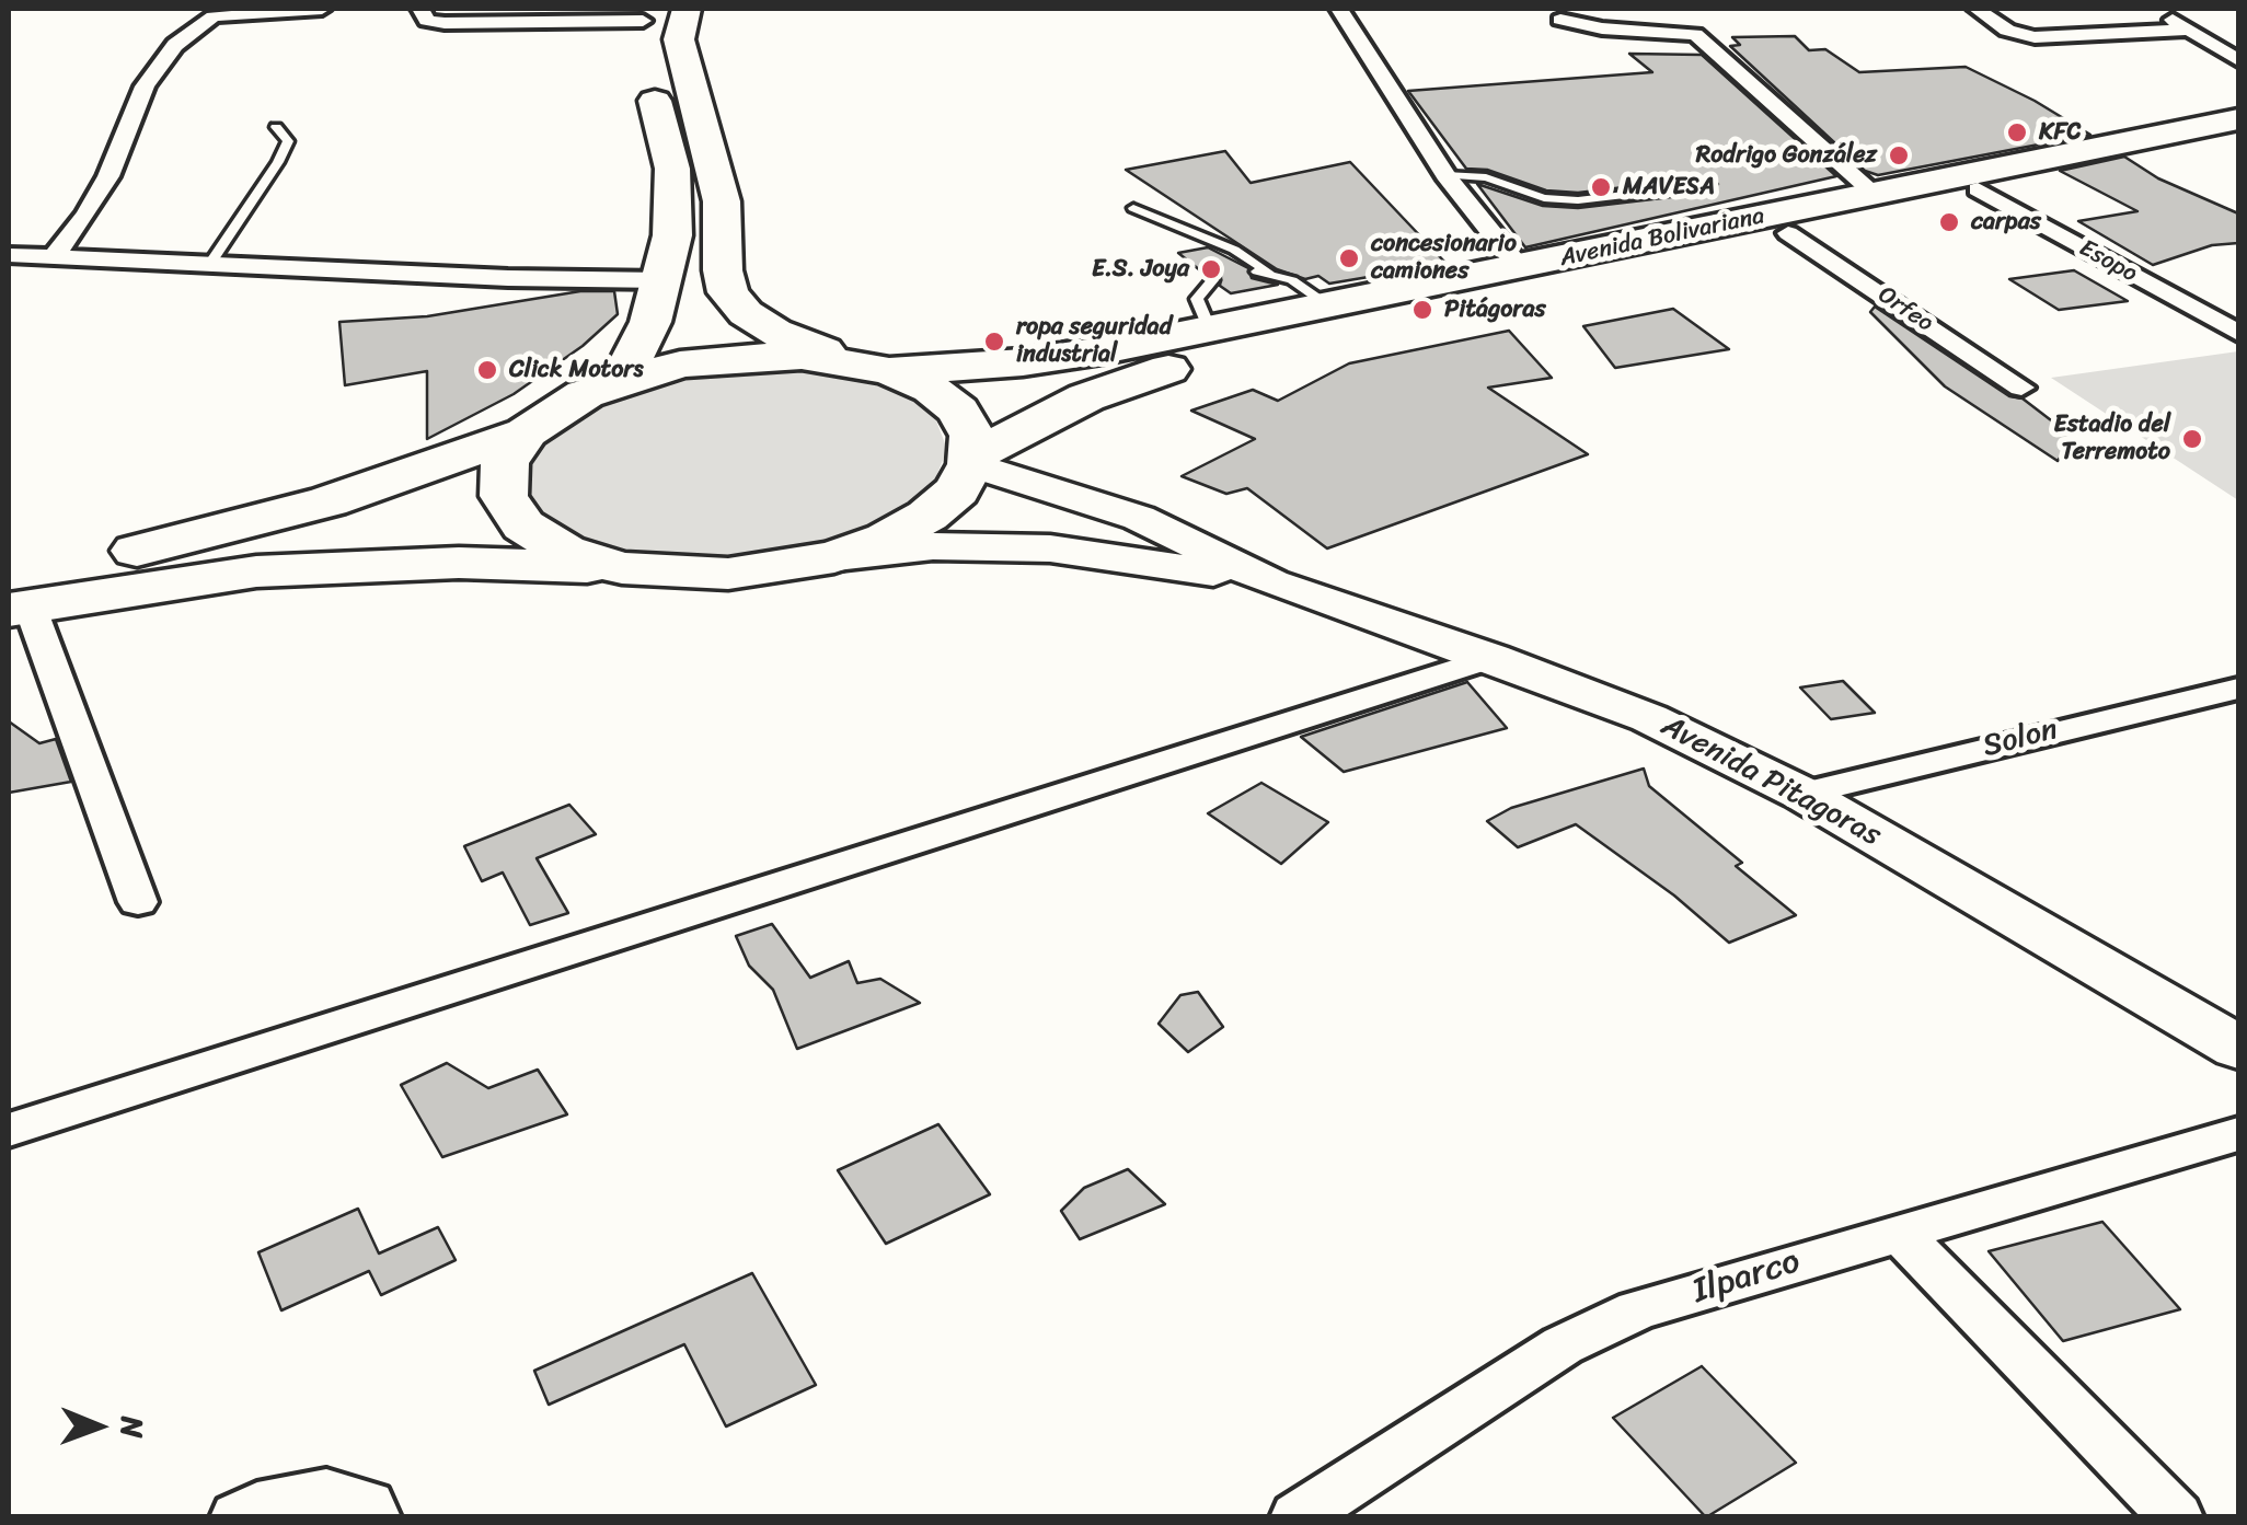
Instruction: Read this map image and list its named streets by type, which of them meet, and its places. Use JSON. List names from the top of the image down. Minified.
{"streets":{"highway":["Avenida Bolivariana"],"main road":["Avenida Pitagoras"],"street":["Esopo","Orfeo","Solon","Ilparco"]},"crossings":[["Avenida Bolivariana","Esopo"],["Avenida Bolivariana","Orfeo"],["Avenida Bolivariana","Avenida Pitagoras"],["Solon","Avenida Pitagoras"]],"places":["KFC","Rodrigo González","MAVESA","carpas","concesionario camiones","E.S. Joya","Pitágoras","ropa seguridad industrial","Click Motors","Estadio del Terremoto"],"north":"right"}
